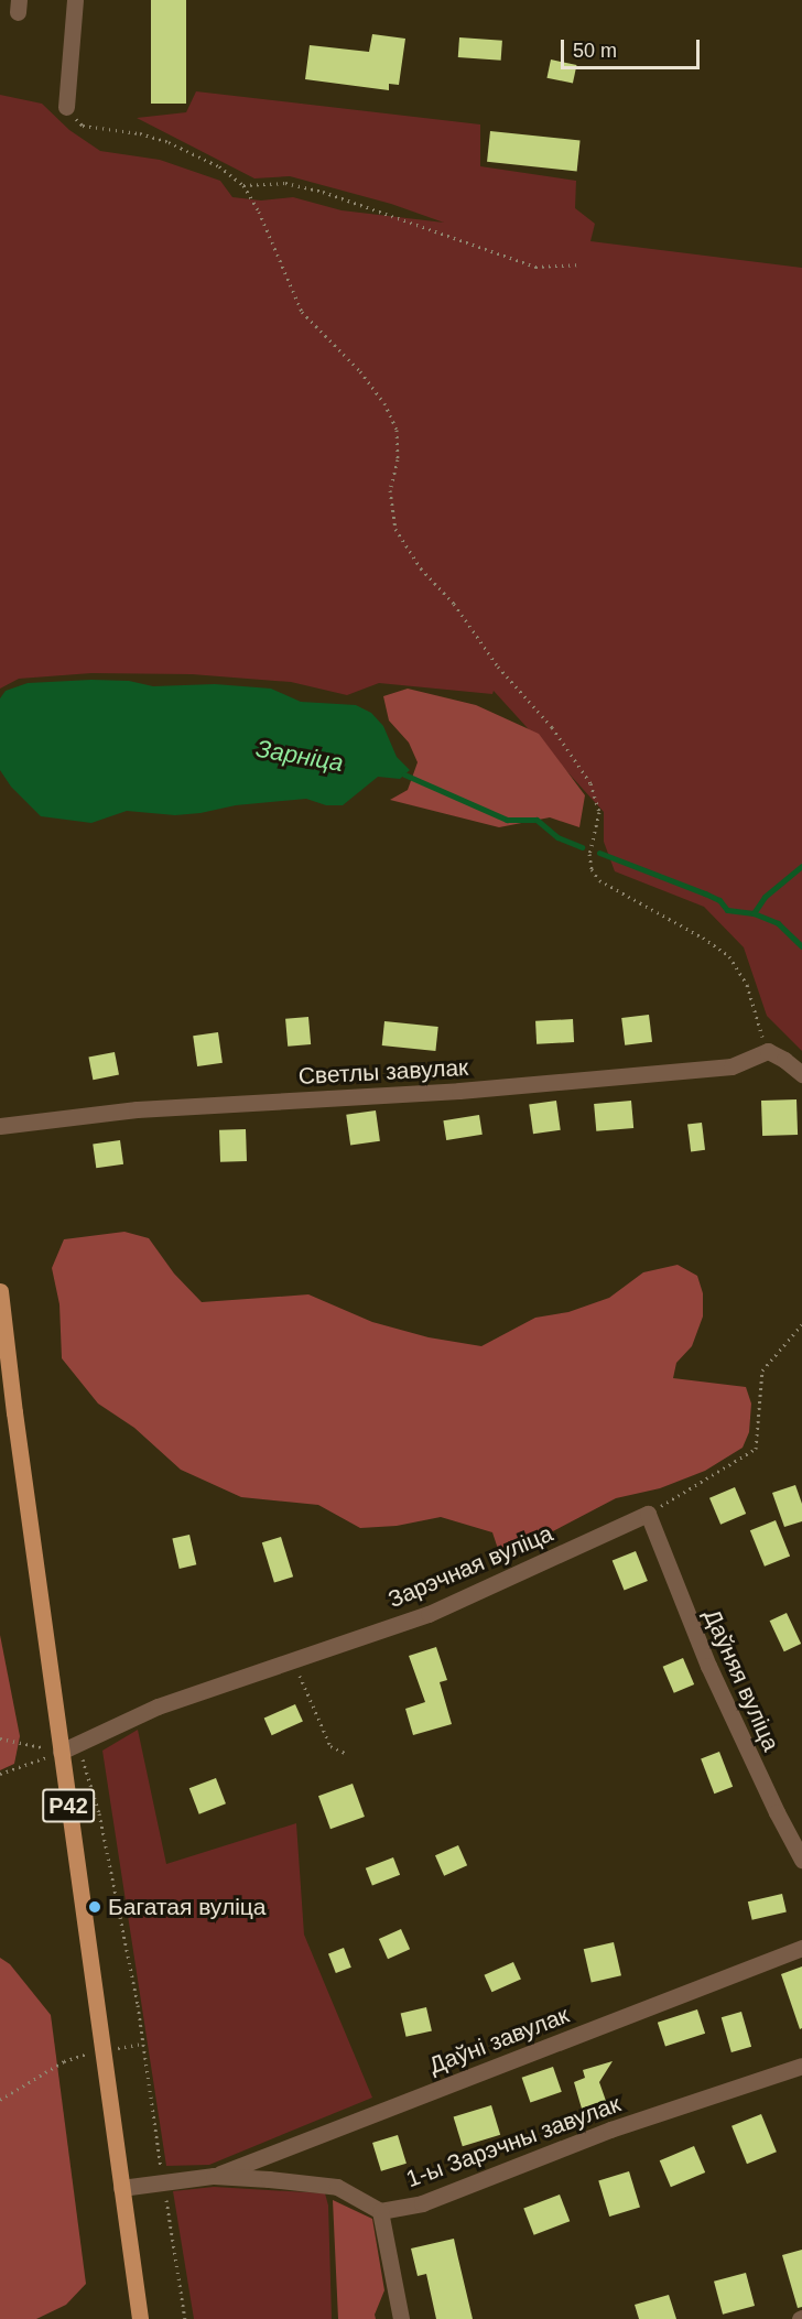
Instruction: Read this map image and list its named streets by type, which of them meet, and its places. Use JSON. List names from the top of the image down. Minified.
{"streets":{"main road":["Р42"],"street":["Светлы завулак","Зарэчная вуліца","Даўняя вуліца","Даўні завулак","1-ы Зарэчны завулак"]},"crossings":[["Зарэчная вуліца","Даўняя вуліца"],["Зарэчная вуліца","Р42"]],"water":["Зарніца"],"places":["Багатая вуліца"],"scale_bar":"50 m"}
